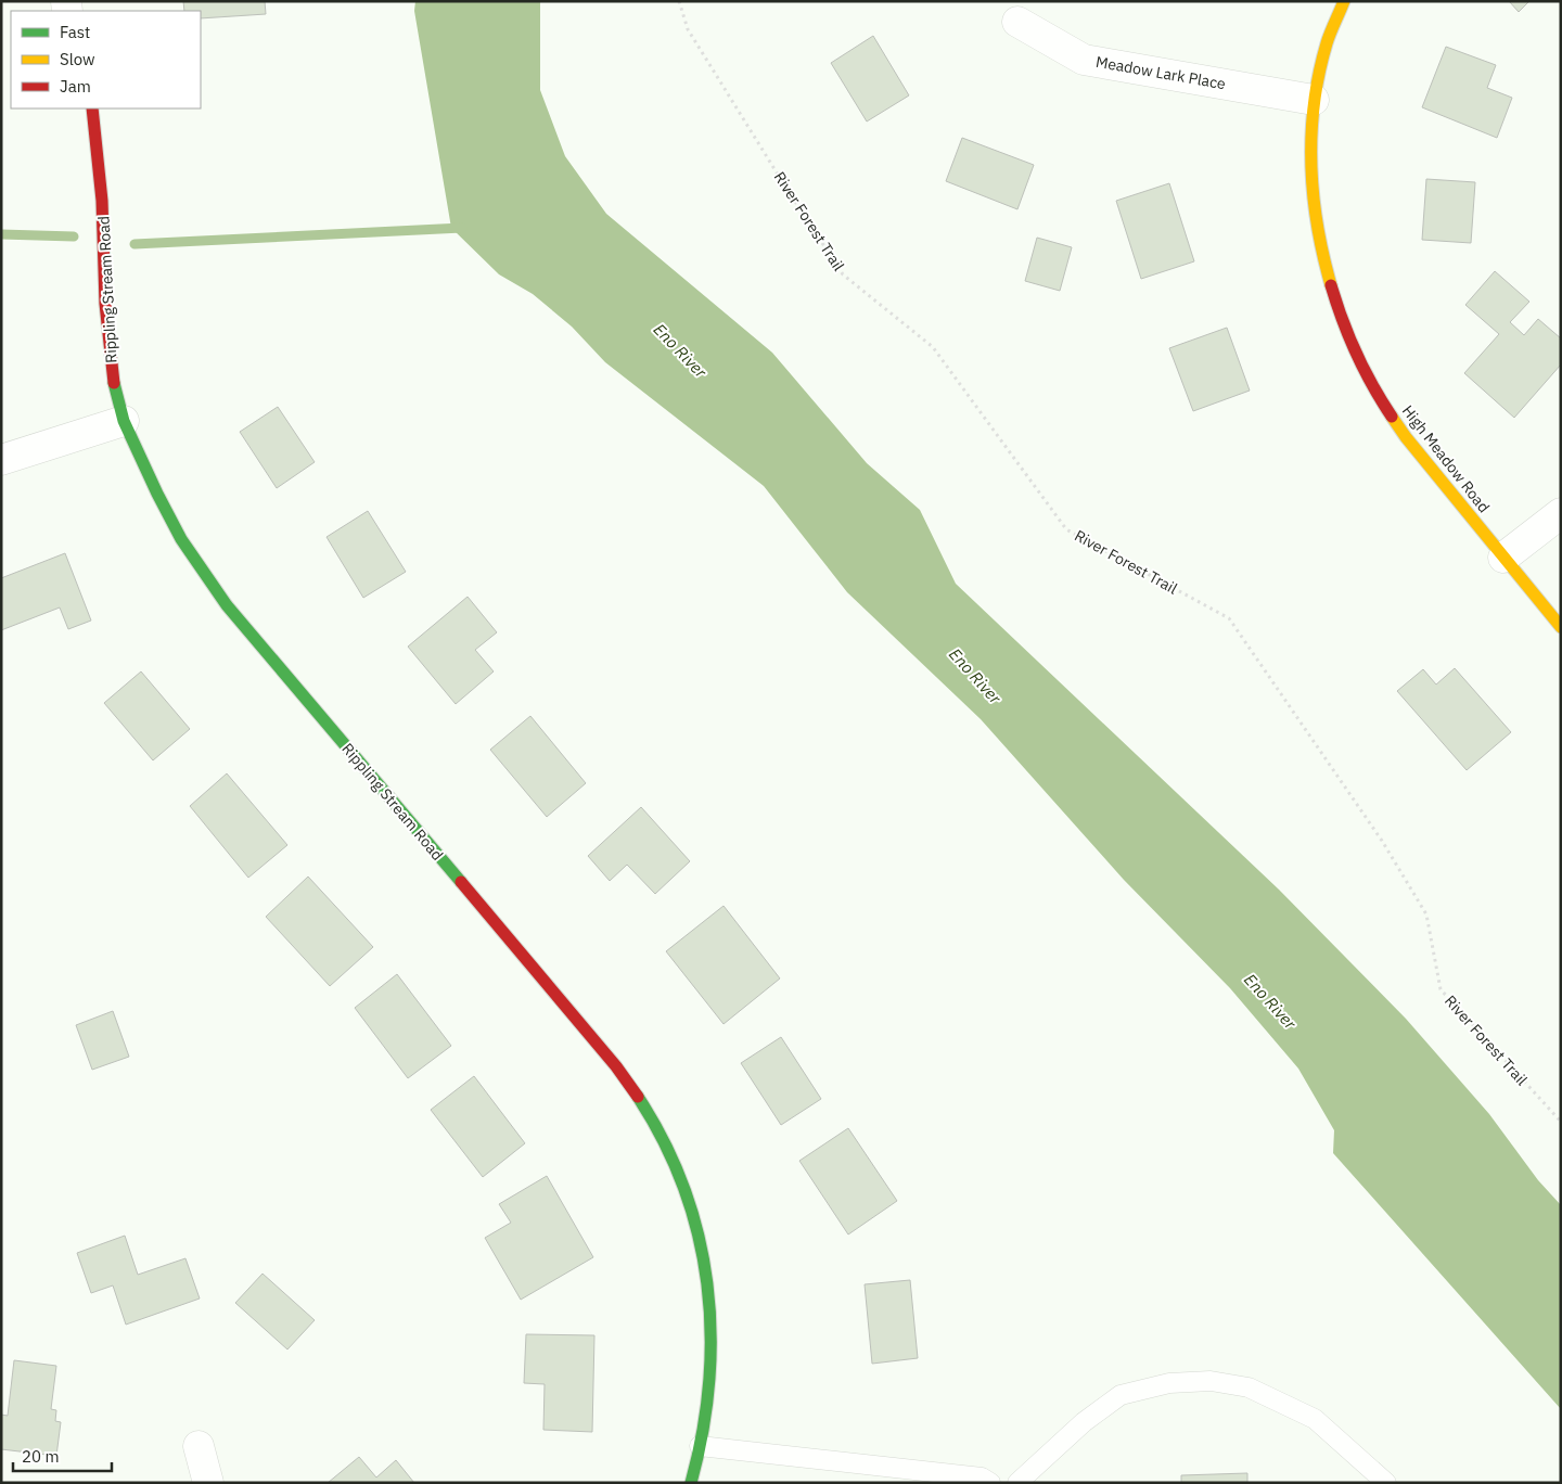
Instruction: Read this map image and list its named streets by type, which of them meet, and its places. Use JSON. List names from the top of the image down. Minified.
{"streets":{"street":["Meadow Lark Place","Rippling Stream Road","High Meadow Road"],"path":["River Forest Trail"]},"crossings":[["Meadow Lark Place","High Meadow Road"]],"water":["Eno River"],"legend":["Fast","Slow","Jam"],"scale_bar":"20 m"}
